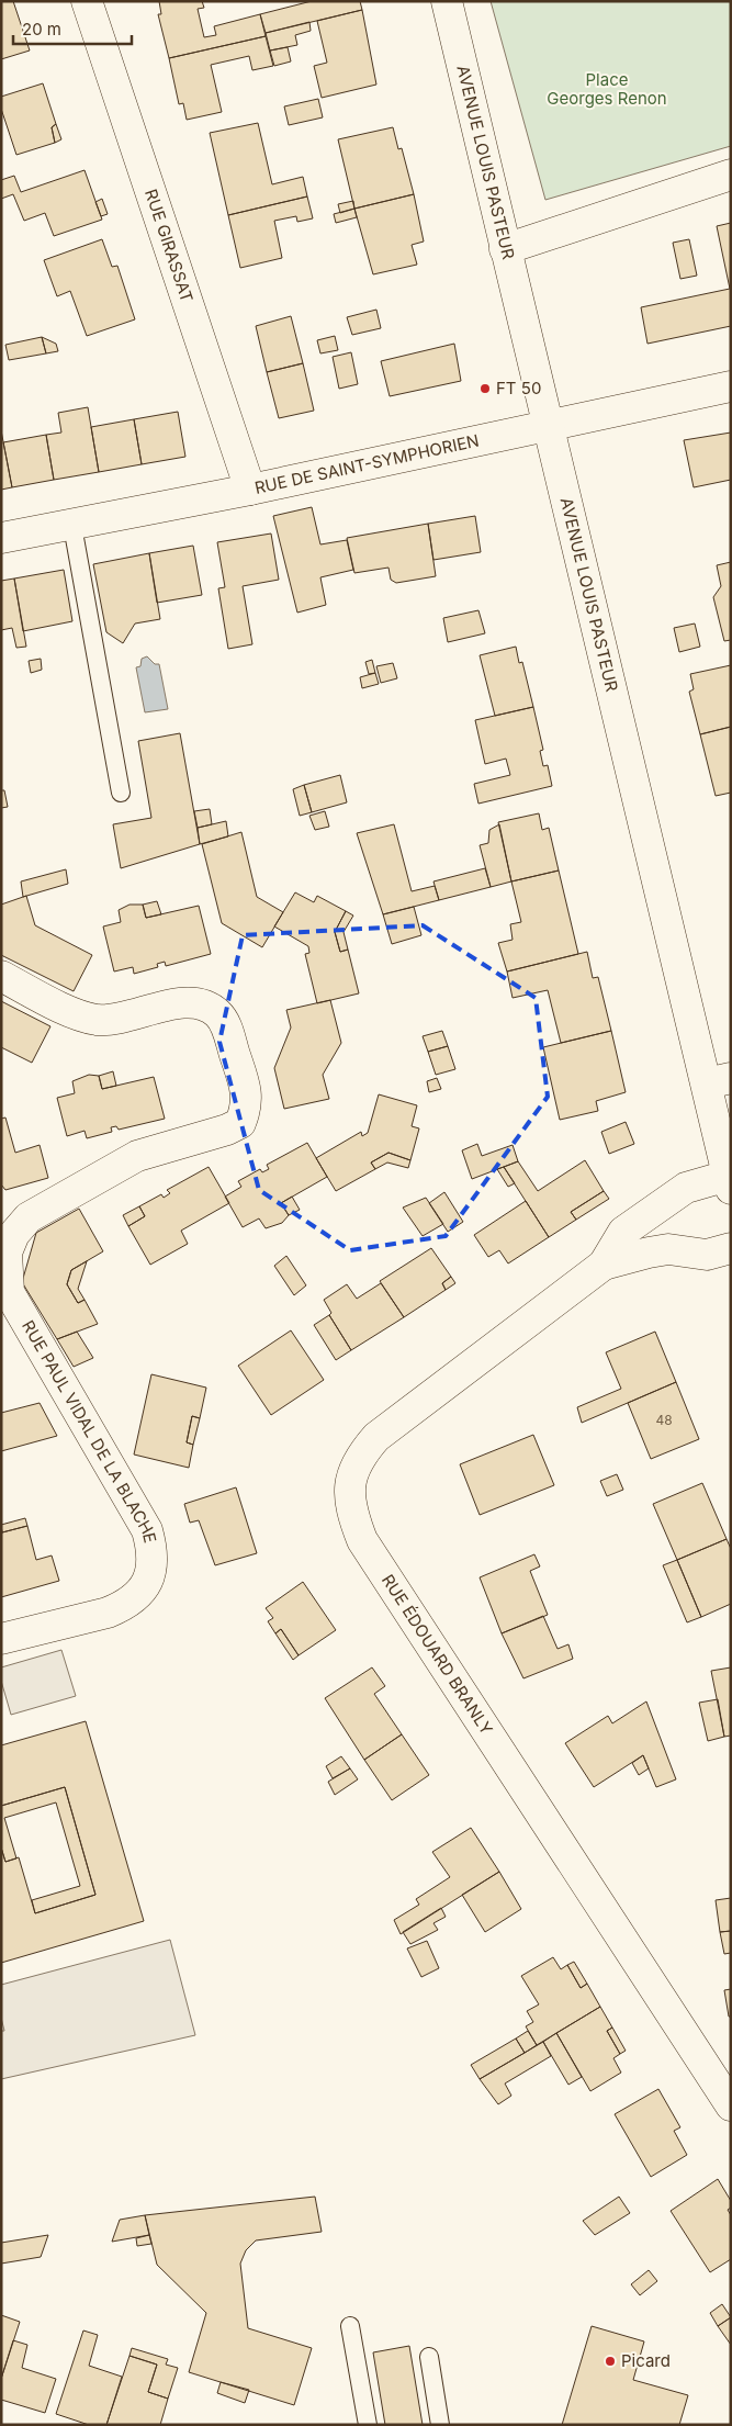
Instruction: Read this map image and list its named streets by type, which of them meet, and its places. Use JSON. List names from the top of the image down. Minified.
{"streets":{"street":["AVENUE LOUIS PASTEUR","RUE GIRASSAT","RUE DE SAINT-SYMPHORIEN","RUE PAUL VIDAL DE LA BLACHE","RUE ÉDOUARD BRANLY"]},"crossings":[["AVENUE LOUIS PASTEUR","RUE DE SAINT-SYMPHORIEN"],["AVENUE LOUIS PASTEUR","RUE ÉDOUARD BRANLY"],["RUE GIRASSAT","RUE DE SAINT-SYMPHORIEN"]],"parks":["Place Georges Renon"],"places":["FT 50","Picard"],"house_numbers":["48"],"scale_bar":"20 m"}
